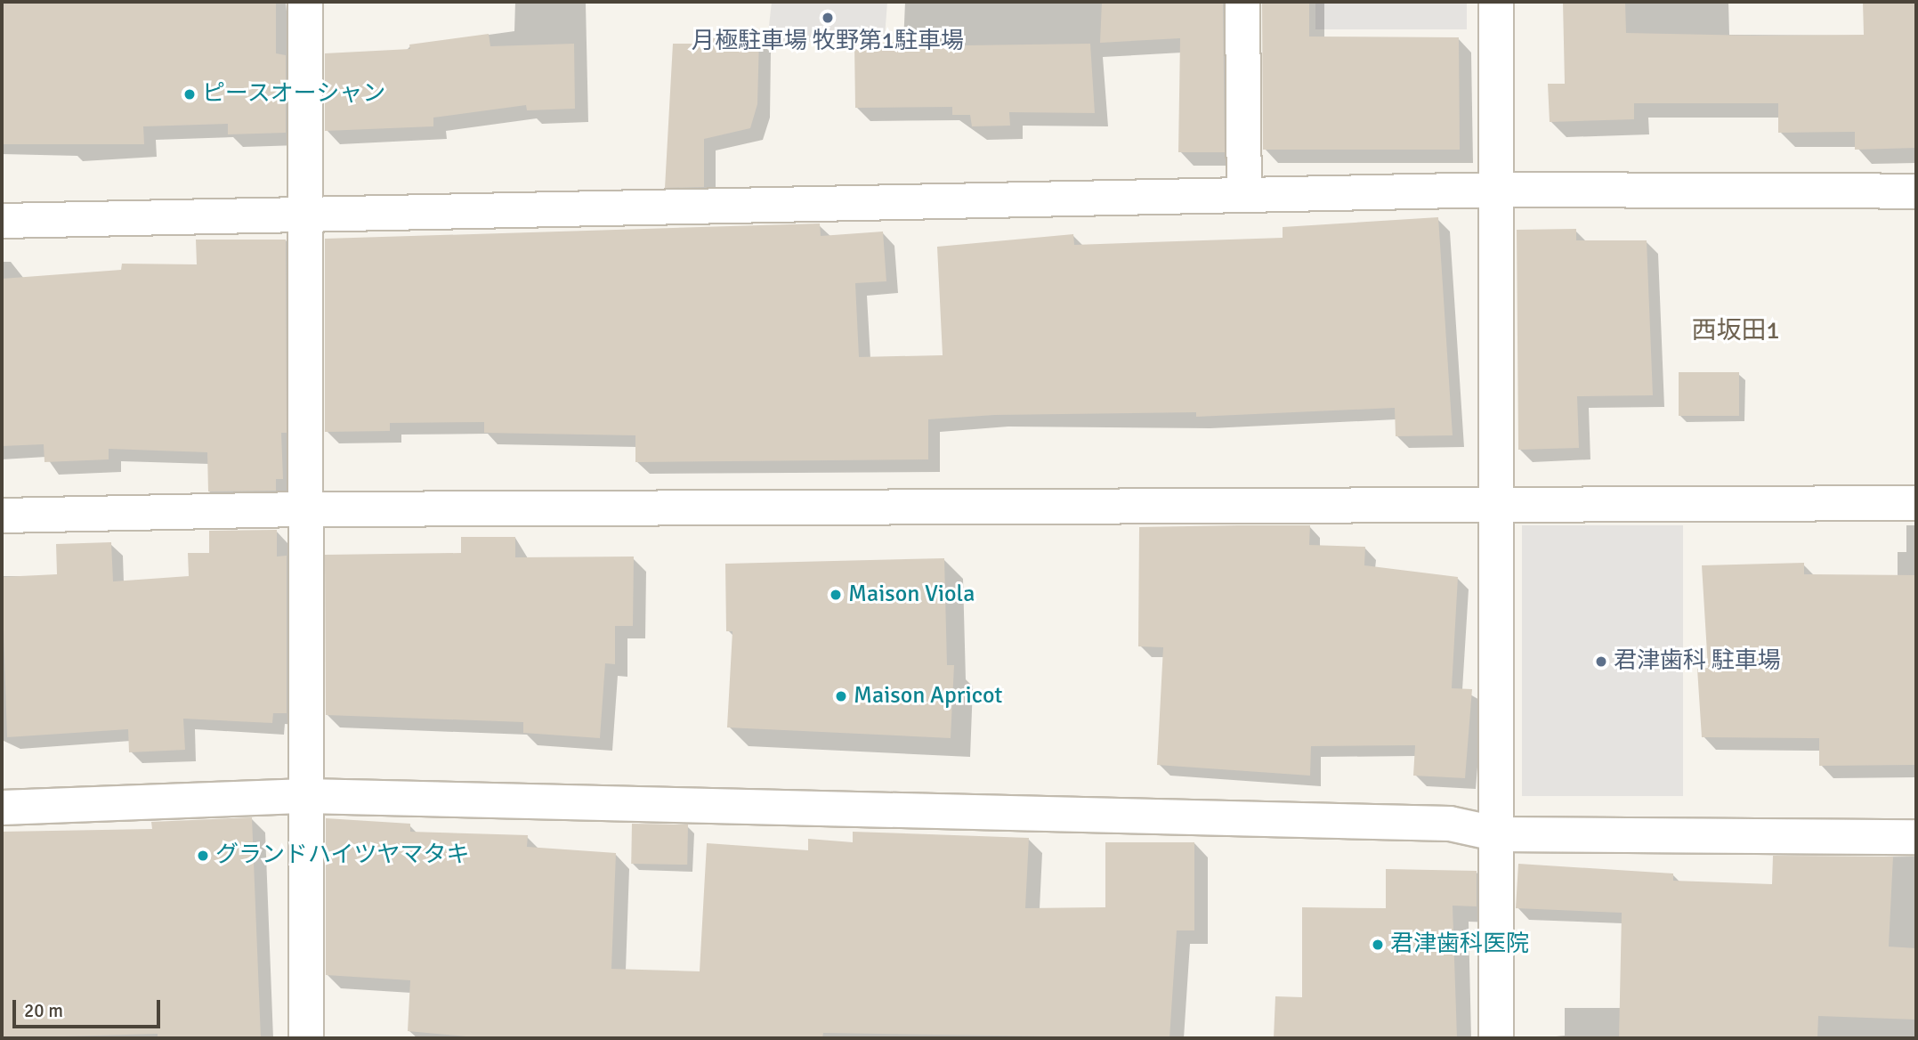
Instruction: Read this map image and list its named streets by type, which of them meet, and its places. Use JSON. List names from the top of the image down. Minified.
{"districts":["西坂田1"],"places":["月極駐車場 牧野第1駐車場","ピースオーシャン","Maison Viola","君津歯科 駐車場","Maison Apricot","グランドハイツヤマタキ","君津歯科医院"],"scale_bar":"20 m"}
